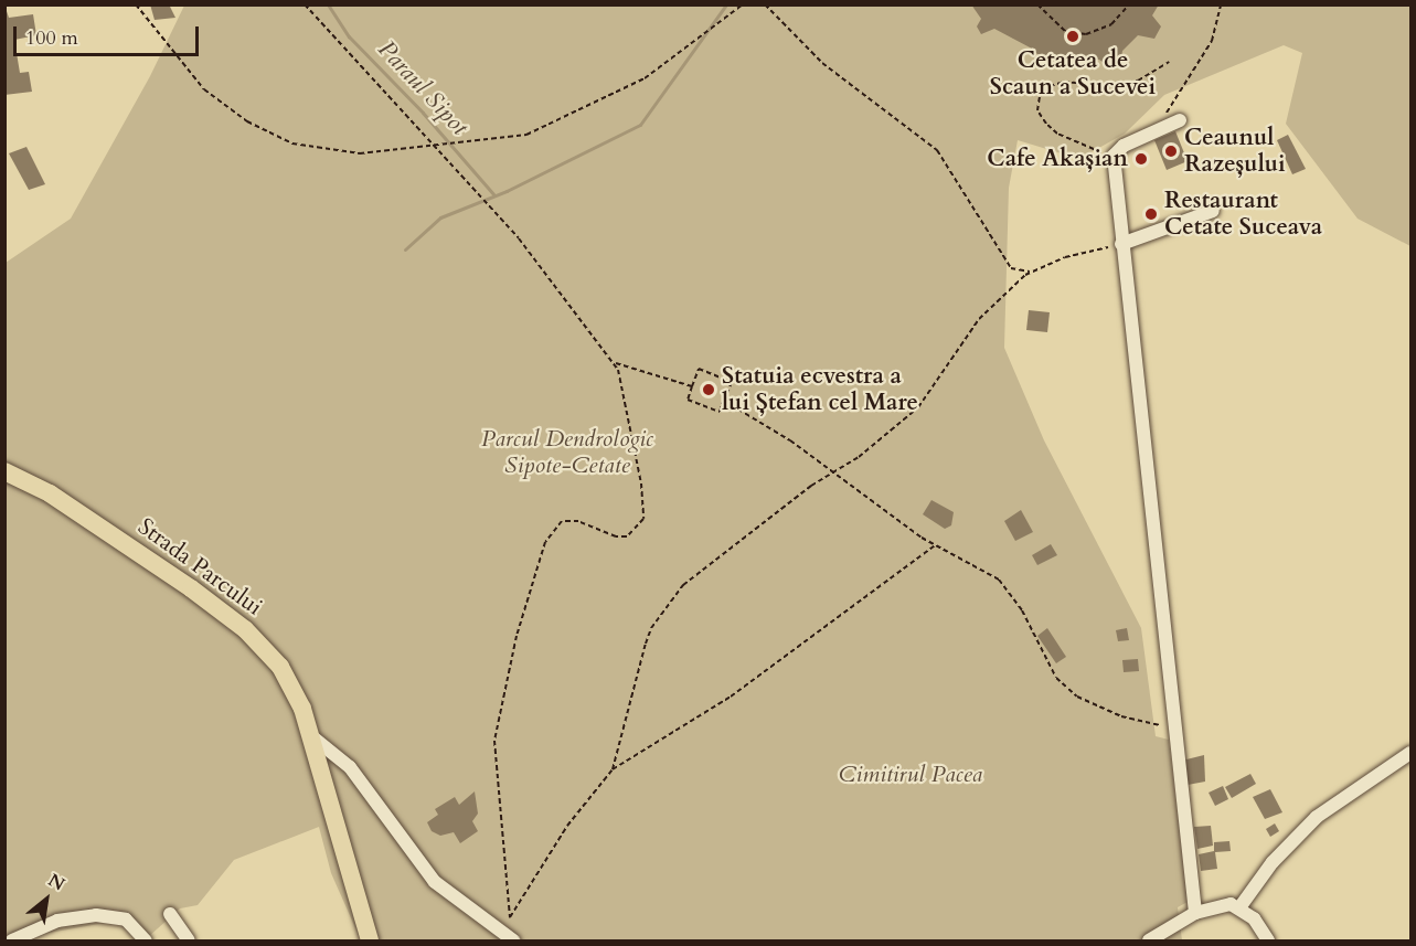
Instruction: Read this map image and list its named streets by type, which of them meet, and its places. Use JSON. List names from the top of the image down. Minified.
{"streets":{"main road":["Strada Parcului"]},"water":["Paraul Sipot"],"parks":["Parcul Dendrologic Sipote-Cetate","Cimitirul Pacea"],"places":["Cetatea de Scaun a Sucevei","Ceaunul Razeșului","Cafe Akașian","Restaurant Cetate Suceava","Statuia ecvestra a lui Ștefan cel Mare"],"scale_bar":"100 m","north":"top right"}
